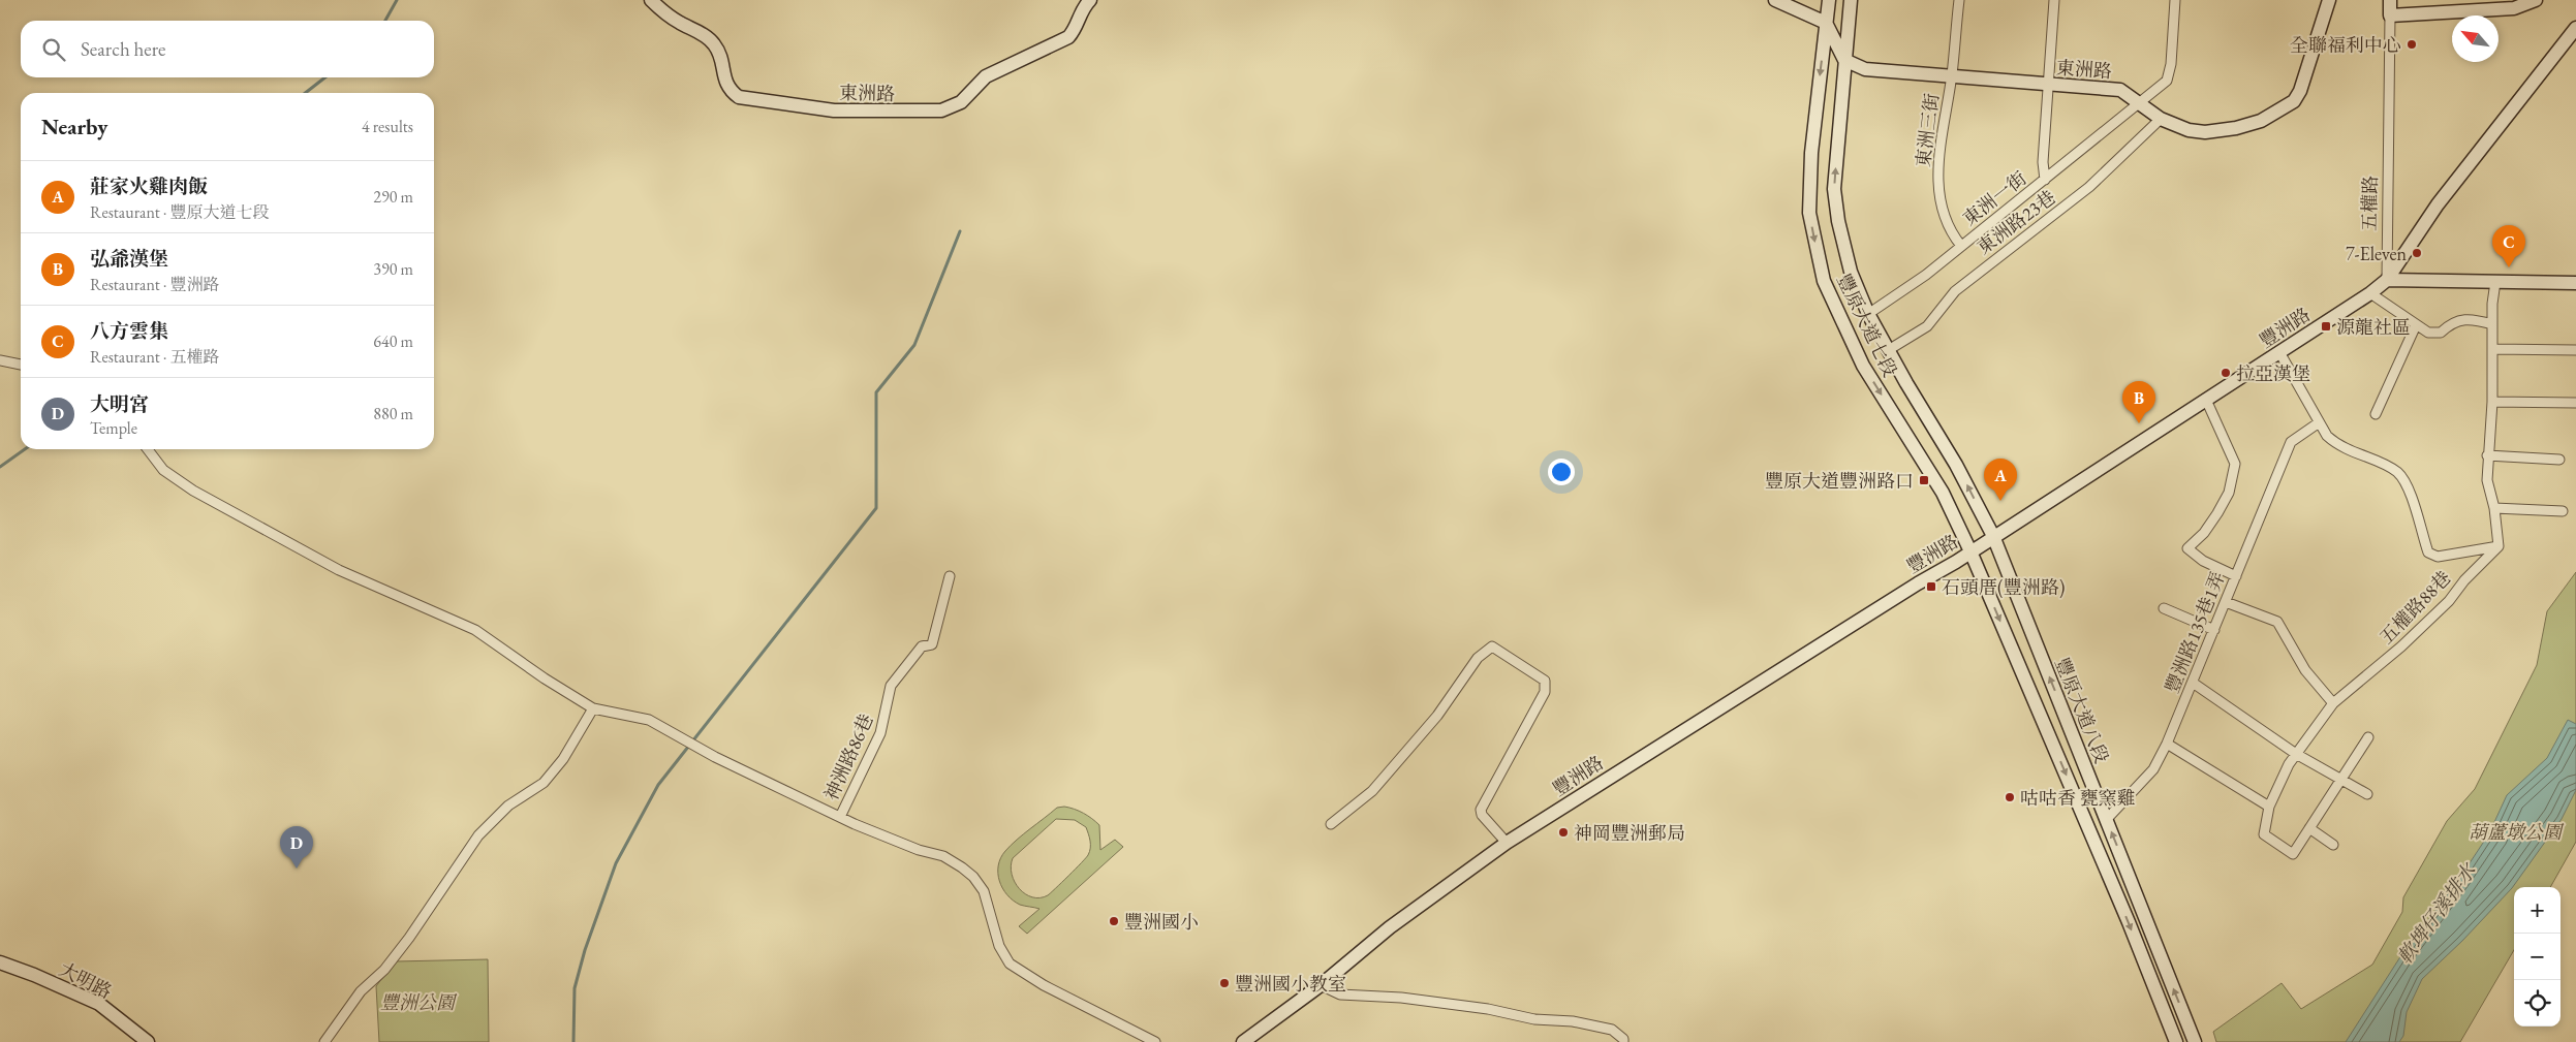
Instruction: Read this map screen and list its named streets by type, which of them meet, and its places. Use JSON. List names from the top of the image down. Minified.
{"streets":{"street":["東洲路","東洲三街","東洲一街","五權路","東洲路23巷","豐原大道七段","豐洲路","五權路88巷","豐洲路135巷1弄","豐原大道八段","神洲路86巷","大明路"]},"crossings":[["東洲路","東洲三街"],["東洲路","東洲一街"],["東洲路","東洲路23巷"],["東洲路","豐原大道七段"],["東洲三街","東洲一街"],["東洲一街","豐原大道七段"],["五權路","豐洲路"],["東洲路23巷","豐原大道七段"],["豐原大道七段","豐洲路"],["豐原大道七段","豐原大道八段"],["豐洲路","豐原大道八段"],["豐洲路135巷1弄","豐原大道八段"]],"water":["軟埤仔溪排水"],"parks":["葫蘆墩公園","豐洲公園"],"places":{"other":["全聯福利中心","7-Eleven","拉亞漢堡","咕咕香 甕窯雞","神岡豐洲郵局","豐洲國小","豐洲國小教室"],"transit":["源龍社區","豐原大道豐洲路口","石頭厝(豐洲路)"]},"north":"top left","page":{"search":"Search here","heading":["Nearby","4 results"],"list":[{"mark":"A","name":"莊家火雞肉飯","note":"Restaurant · 豐原大道七段","value":"290 m"},{"mark":"B","name":"弘爺漢堡","note":"Restaurant · 豐洲路","value":"390 m"},{"mark":"C","name":"八方雲集","note":"Restaurant · 五權路","value":"640 m"},{"mark":"D","name":"大明宮","note":"Temple","value":"880 m"}],"pins":["C","B","A","D"],"map_buttons":["+","−"]}}
